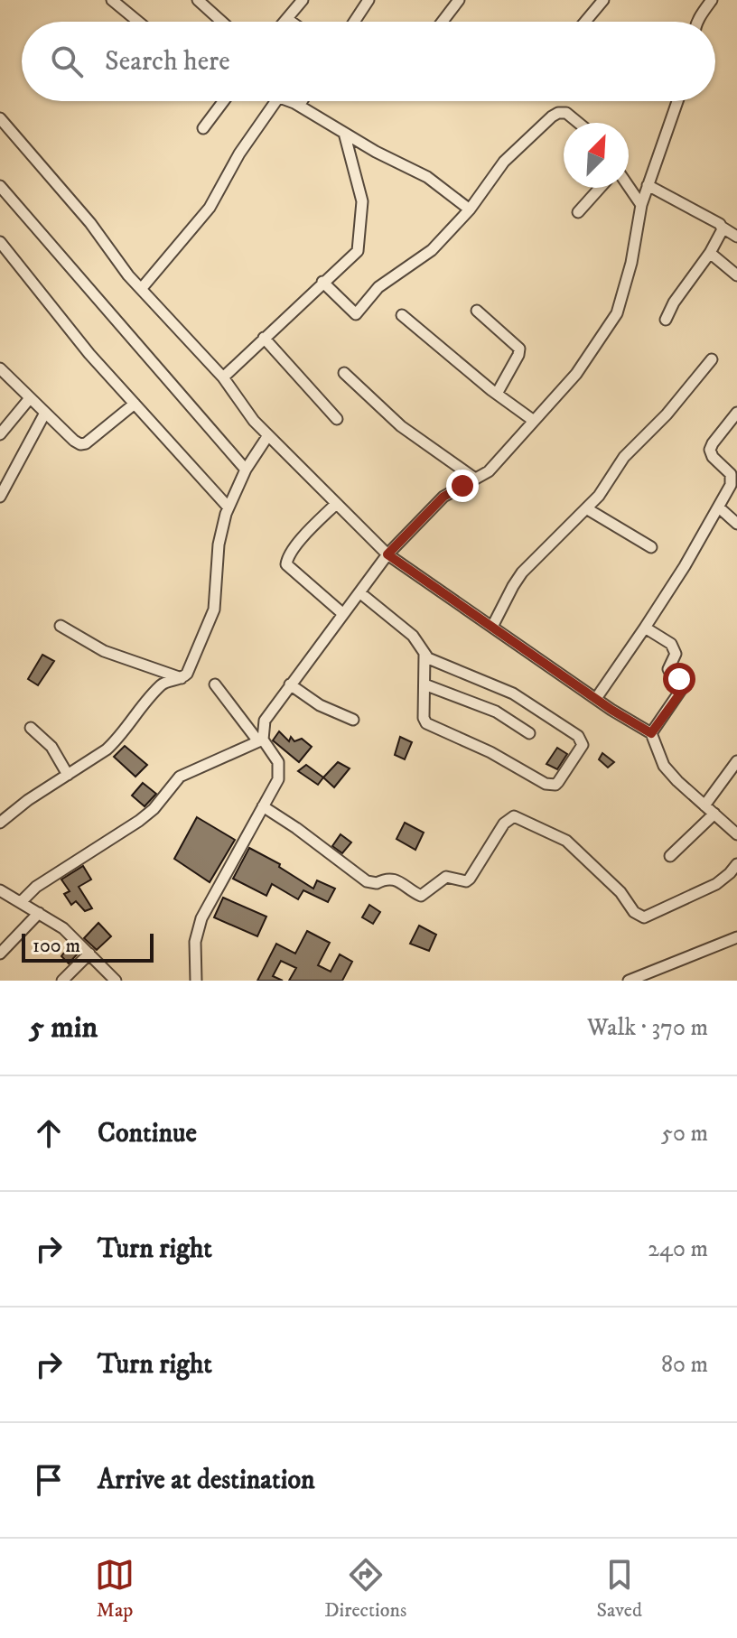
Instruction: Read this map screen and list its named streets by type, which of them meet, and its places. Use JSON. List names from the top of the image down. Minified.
{"scale_bar":"100 m","north":"top right","page":{"search":"Search here","scale":"100 m","heading":["5 min","Walk · 370 m"],"list":[["Continue","50 m"],["Turn right","240 m"],["Turn right","80 m"],"Arrive at destination"],"nav":["Map","Directions","Saved"]}}
